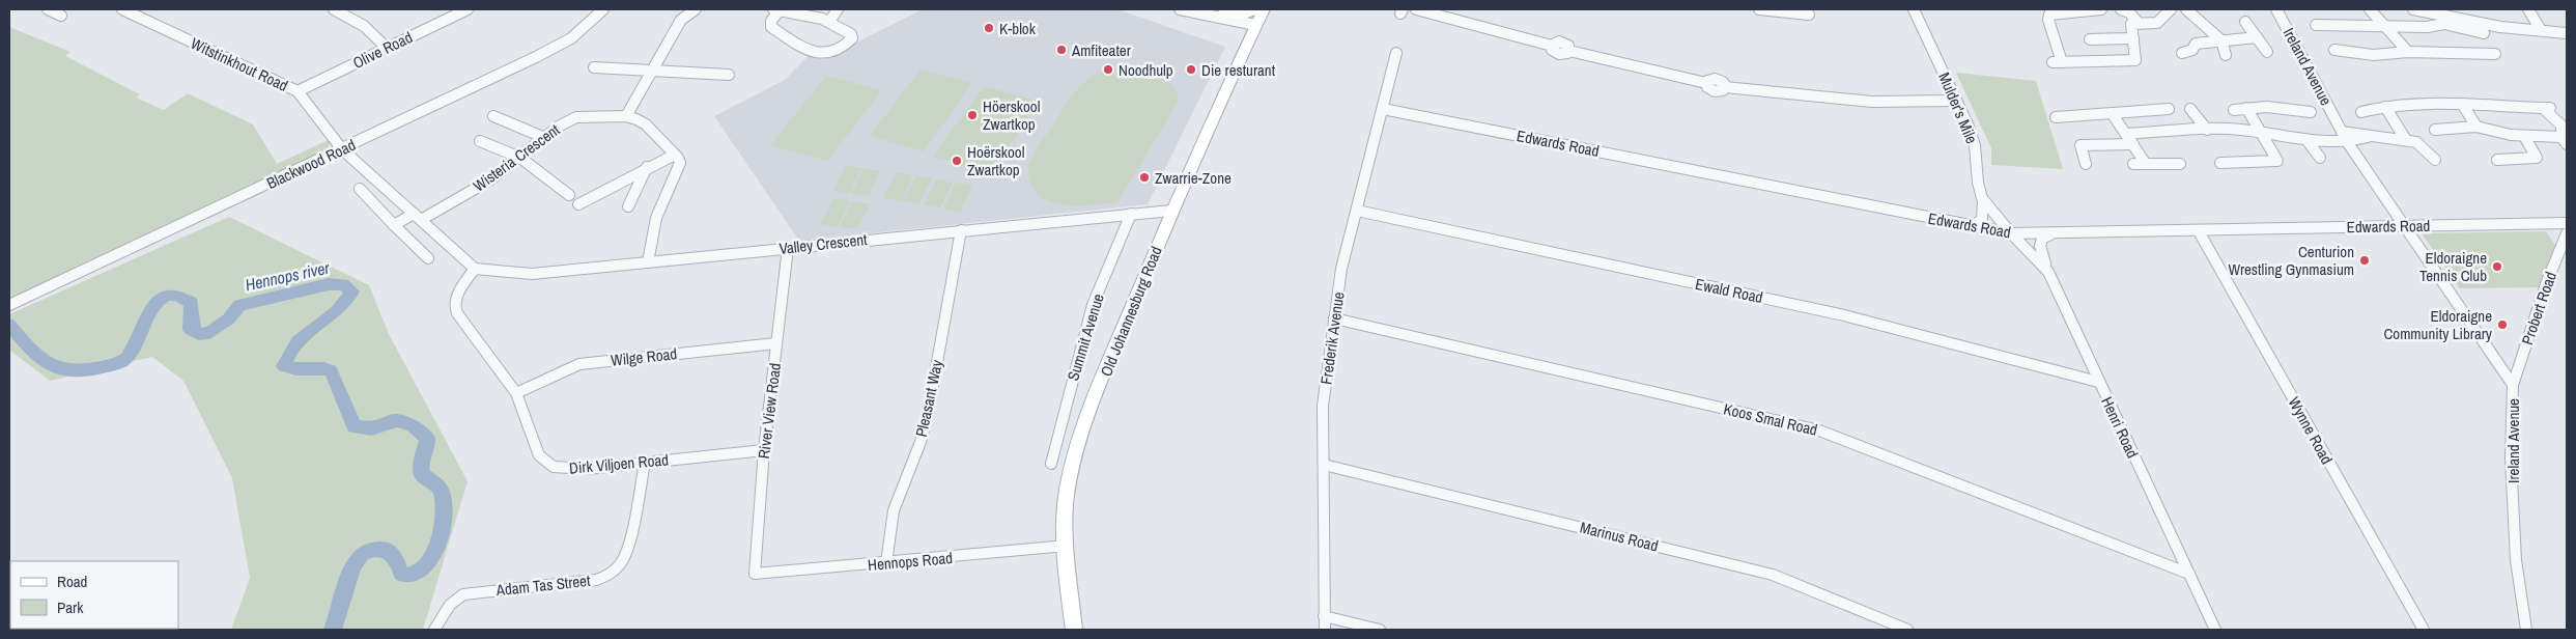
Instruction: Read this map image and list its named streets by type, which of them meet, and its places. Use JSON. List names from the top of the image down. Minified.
{"streets":{"main road":["Old Johannesburg Road"],"street":["Olive Road","Witstinkhout Road","Ireland Avenue","Mulder's Mile","Edwards Road","Wisteria Crescent","Blackwood Road","Valley Crescent","Ewald Road","Probert Road","Summit Avenue","Frederik Avenue","Wilge Road","Pleasant Way","River View Road","Koos Smal Road","Henri Road","Wynne Road","Dirk Viljoen Road","Marinus Road","Hennops Road","Adam Tas Street"]},"crossings":[["Olive Road","Witstinkhout Road"],["Witstinkhout Road","Wisteria Crescent"],["Witstinkhout Road","Blackwood Road"],["Witstinkhout Road","Valley Crescent"],["Witstinkhout Road","Dirk Viljoen Road"],["Ireland Avenue","Edwards Road"],["Ireland Avenue","Probert Road"],["Mulder's Mile","Edwards Road"],["Mulder's Mile","Henri Road"],["Edwards Road","Frederik Avenue"],["Edwards Road","Henri Road"],["Edwards Road","Wynne Road"],["Valley Crescent","Old Johannesburg Road"],["Valley Crescent","Summit Avenue"],["Valley Crescent","Pleasant Way"],["Valley Crescent","River View Road"],["Valley Crescent","Dirk Viljoen Road"],["Ewald Road","Frederik Avenue"],["Ewald Road","Henri Road"],["Old Johannesburg Road","Hennops Road"],["Frederik Avenue","Koos Smal Road"],["Frederik Avenue","Marinus Road"],["Wilge Road","River View Road"],["Wilge Road","Dirk Viljoen Road"],["Pleasant Way","Hennops Road"],["River View Road","Dirk Viljoen Road"],["River View Road","Hennops Road"],["Koos Smal Road","Henri Road"],["Dirk Viljoen Road","Adam Tas Street"]],"water":["Hennops river"],"places":["K-blok","Amfiteater","Noodhulp","Die resturant","Höerskool Zwartkop","Hoërskool Zwartkop","Zwarrie-Zone","Centurion Wrestling Gynmasium","Eldoraigne Tennis Club","Eldoraigne Community Library"],"legend":["Road","Park"]}
